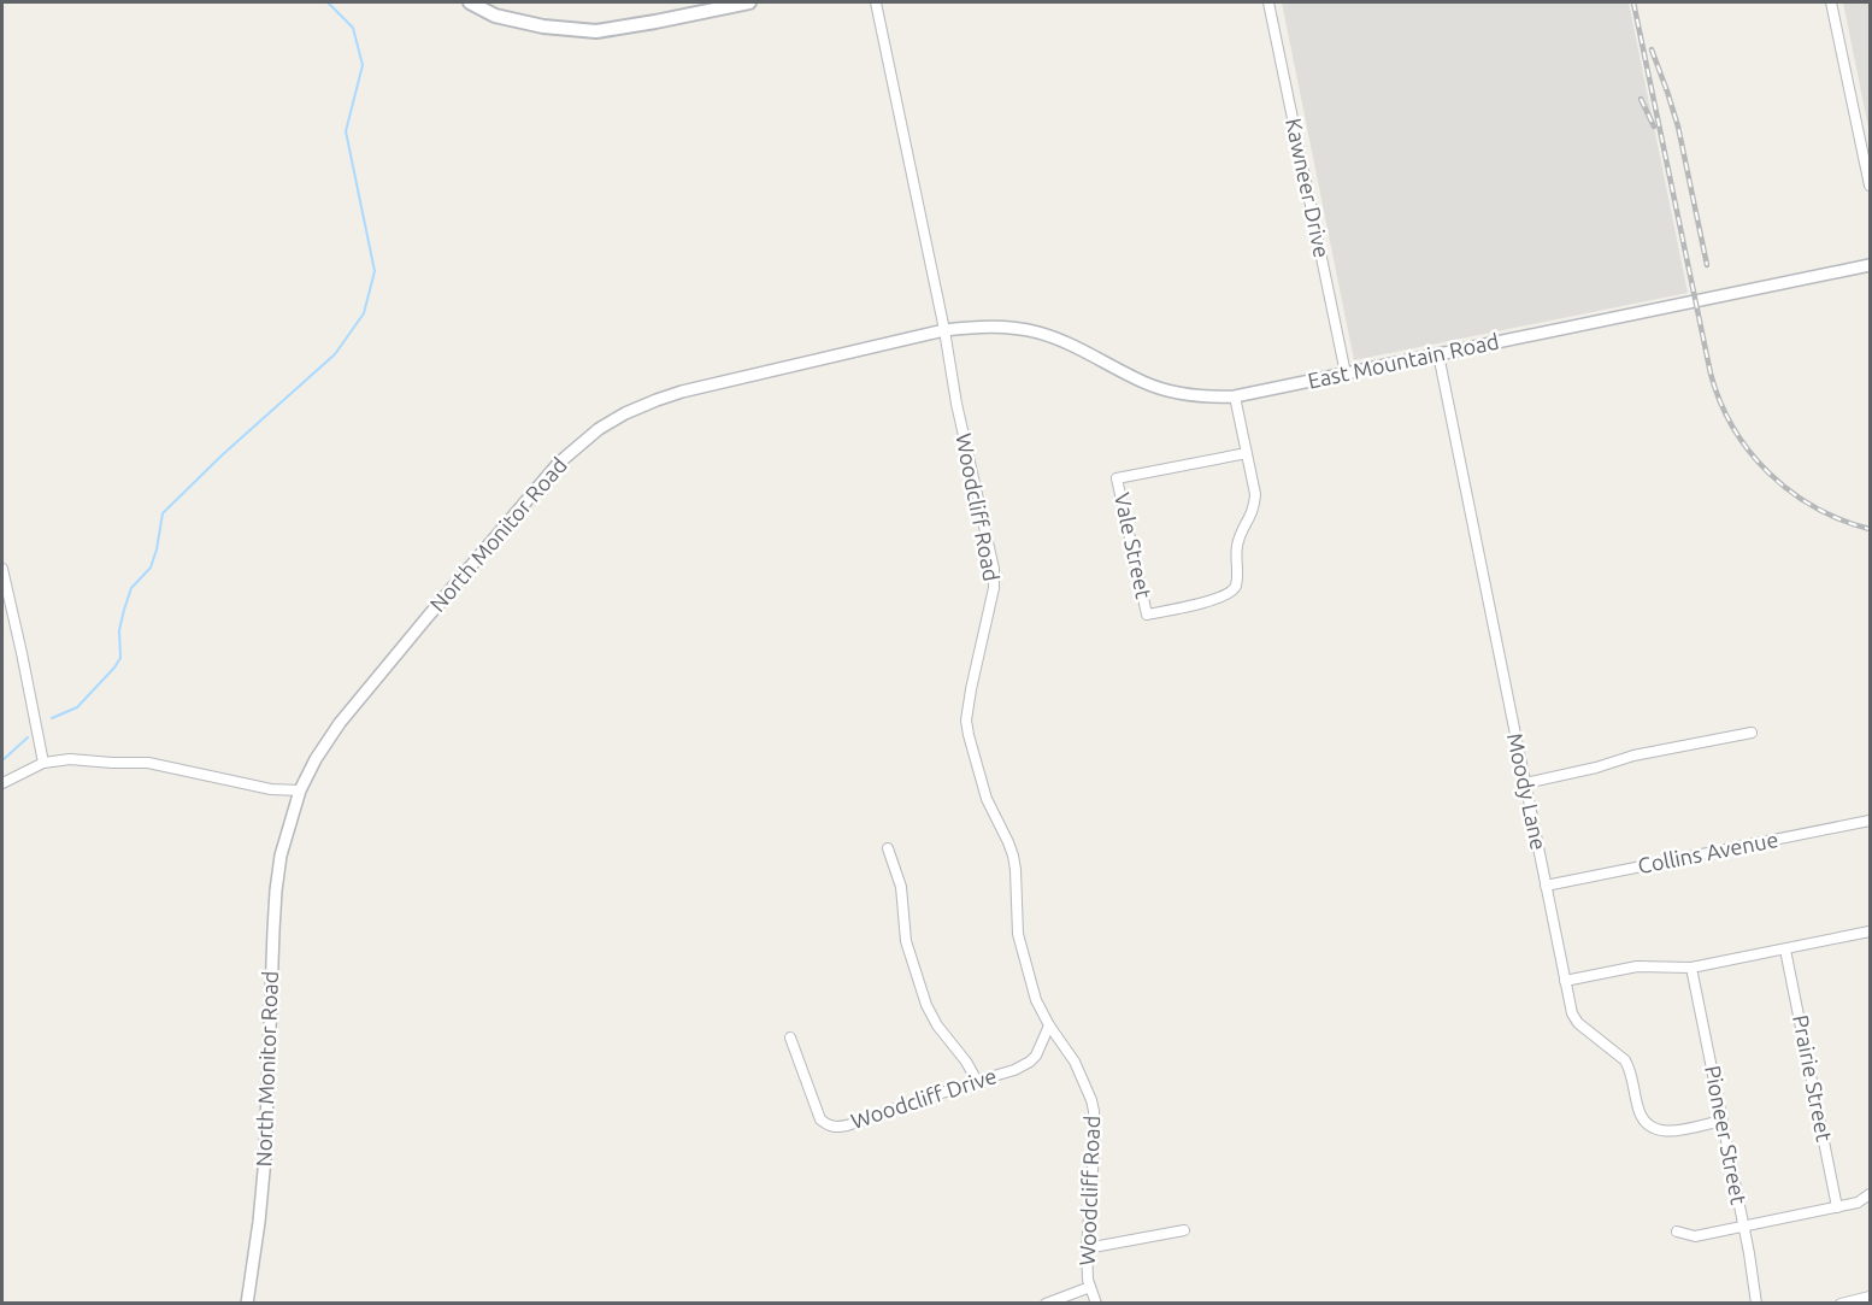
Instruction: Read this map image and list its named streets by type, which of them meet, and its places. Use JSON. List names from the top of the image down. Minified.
{"streets":{"street":["Kawneer Drive","East Mountain Road","Woodcliff Road","North Monitor Road","Vale Street","Moody Lane","Collins Avenue","Prairie Street","Woodcliff Drive","Pioneer Street"]},"crossings":[["Kawneer Drive","East Mountain Road"],["East Mountain Road","Woodcliff Road"],["East Mountain Road","North Monitor Road"],["East Mountain Road","Moody Lane"],["Woodcliff Road","North Monitor Road"],["Woodcliff Road","Woodcliff Drive"],["Moody Lane","Collins Avenue"],["Moody Lane","Pioneer Street"]]}
